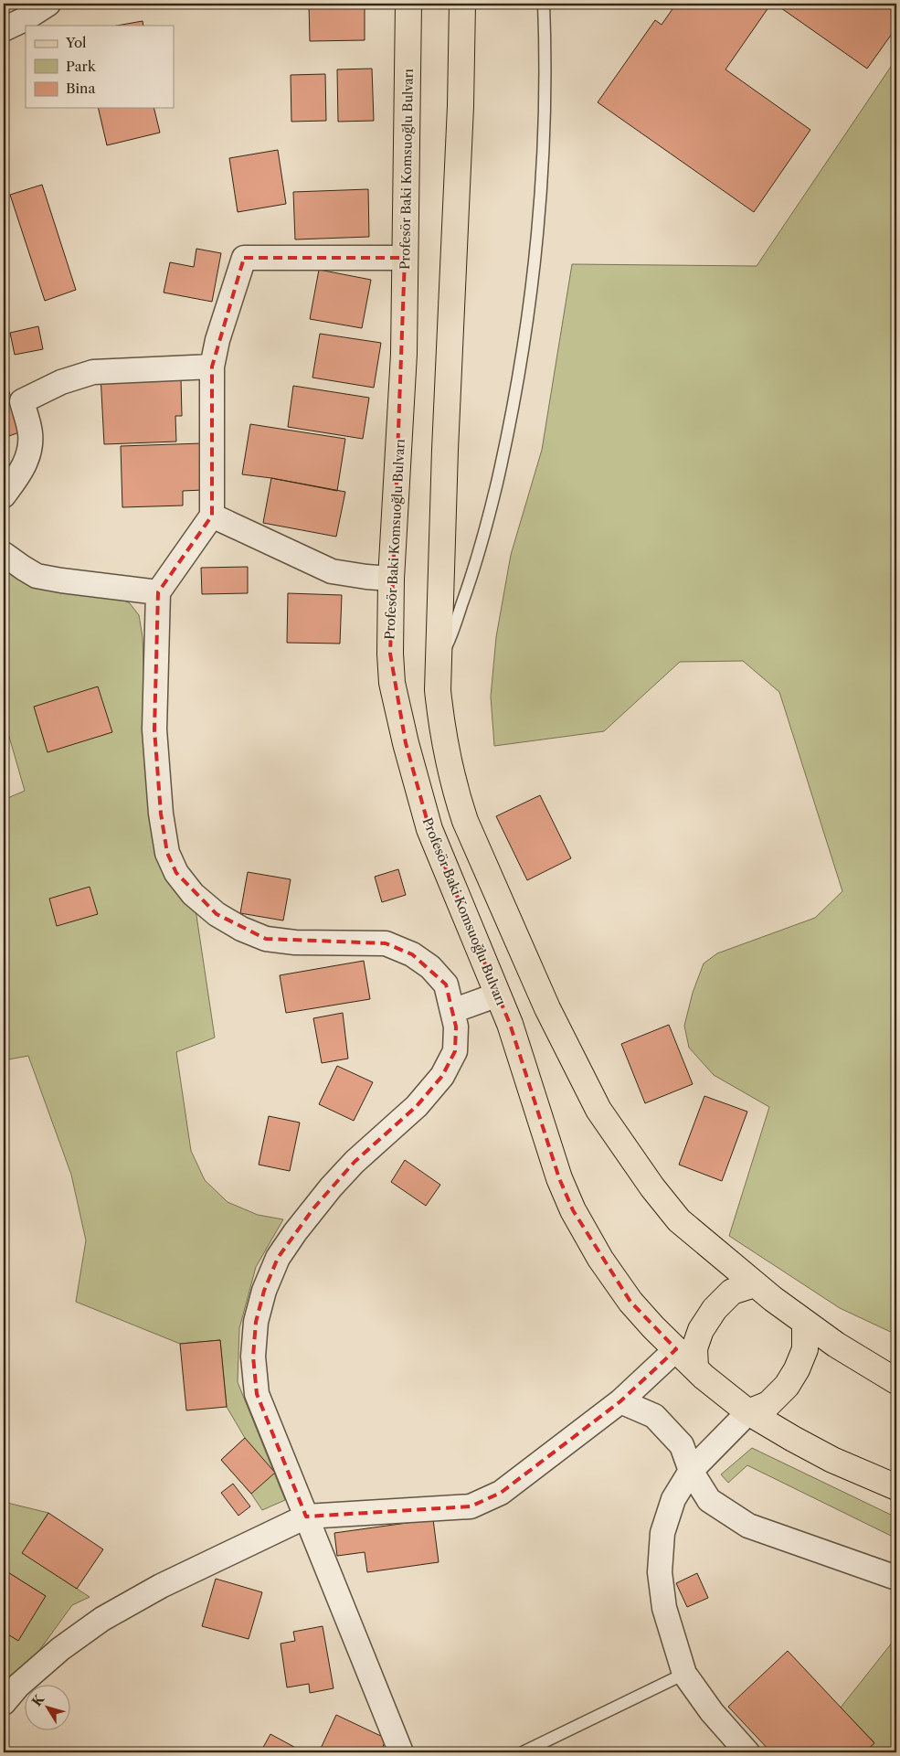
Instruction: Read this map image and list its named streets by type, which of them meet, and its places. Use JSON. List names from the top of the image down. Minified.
{"streets":{"main road":["Profesör Baki Komsuoğlu Bulvarı"]},"legend":["Yol","Park","Bina"],"north":"top left"}
